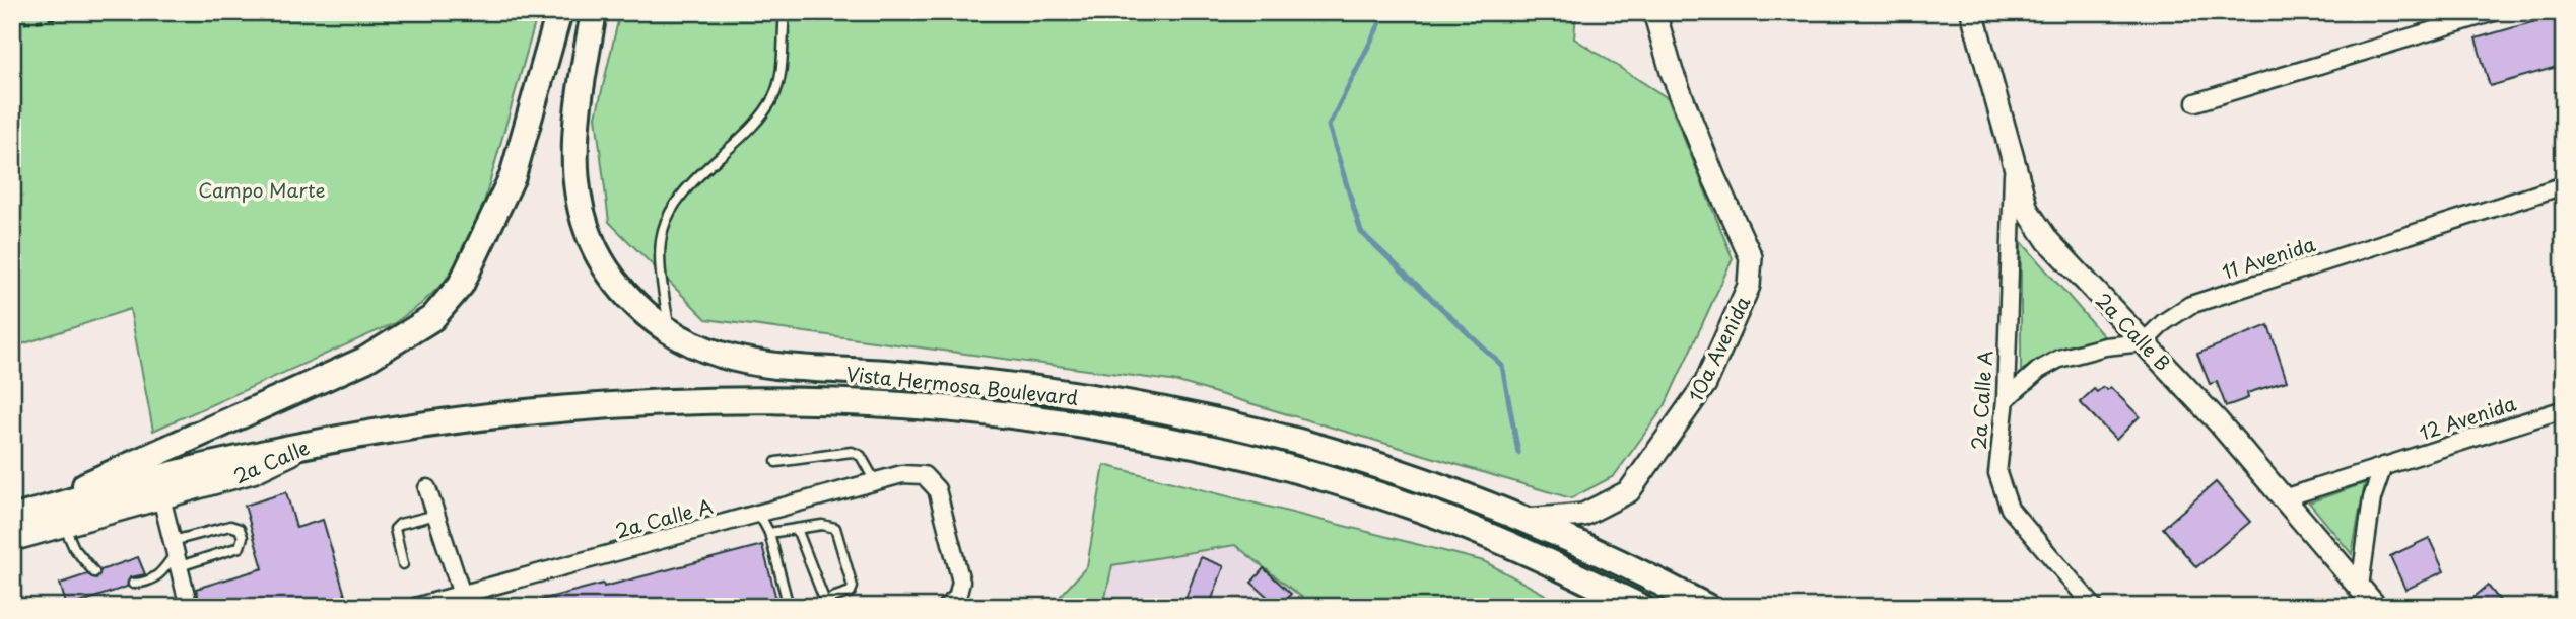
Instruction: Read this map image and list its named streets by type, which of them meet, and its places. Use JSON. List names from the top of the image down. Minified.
{"streets":{"main road":["Vista Hermosa Boulevard","2a Calle"],"street":["11 Avenida","2a Calle B","10a Avenida","2a Calle A","12 Avenida"]},"crossings":[["11 Avenida","2a Calle B"],["2a Calle B","2a Calle A"],["2a Calle B","12 Avenida"],["10a Avenida","Vista Hermosa Boulevard"],["Vista Hermosa Boulevard","2a Calle"]],"parks":["Campo Marte"]}
